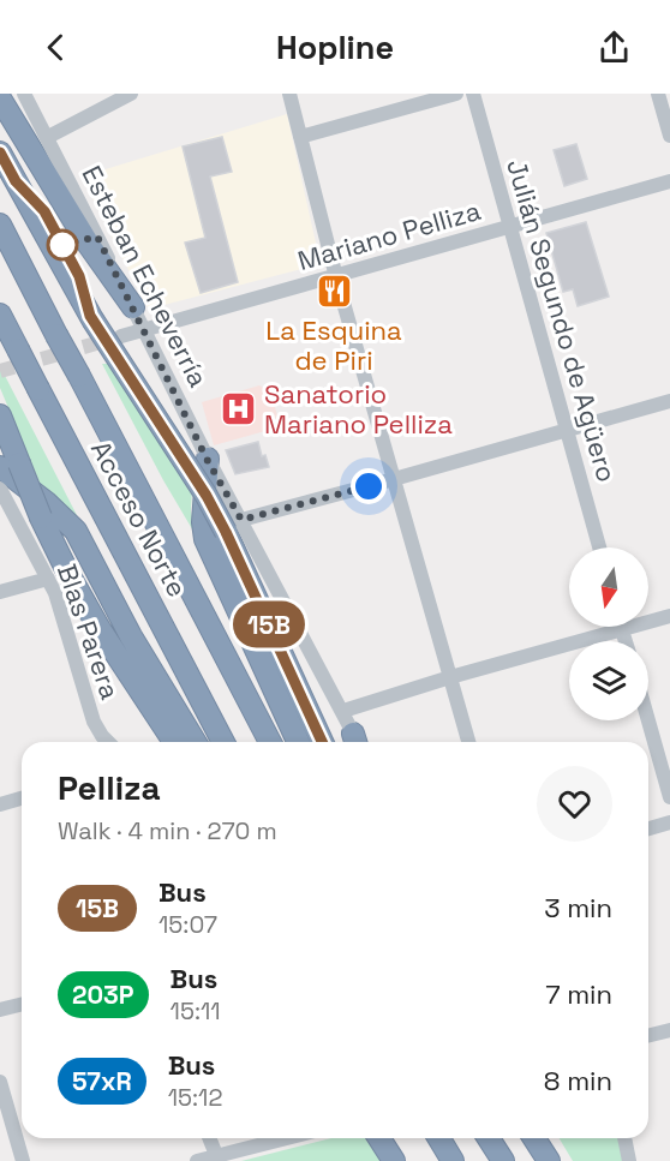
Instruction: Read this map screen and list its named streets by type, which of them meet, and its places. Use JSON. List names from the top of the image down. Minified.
{"streets":{"highway":["Acceso Norte"],"street":["Mariano Pelliza","Esteban Echeverría","Julián Segundo de Agüero","Blas Parera"]},"crossings":[["Mariano Pelliza","Esteban Echeverría"],["Mariano Pelliza","Julián Segundo de Agüero"]],"places":{"restaurant":["La Esquina de Piri"],"hospital":["Sanatorio Mariano Pelliza"]},"lines":["bus line 15B"],"north":"bottom","page":{"header":"Hopline","on_map":"15B","heading":["Pelliza","Walk · 4 min · 270 m"],"list":[{"mark":"15B","name":"Bus","note":"15:07","value":"3 min"},{"mark":"203P","name":"Bus","note":"15:11","value":"7 min"},{"mark":"57xR","name":"Bus","note":"15:12","value":"8 min"}]}}
